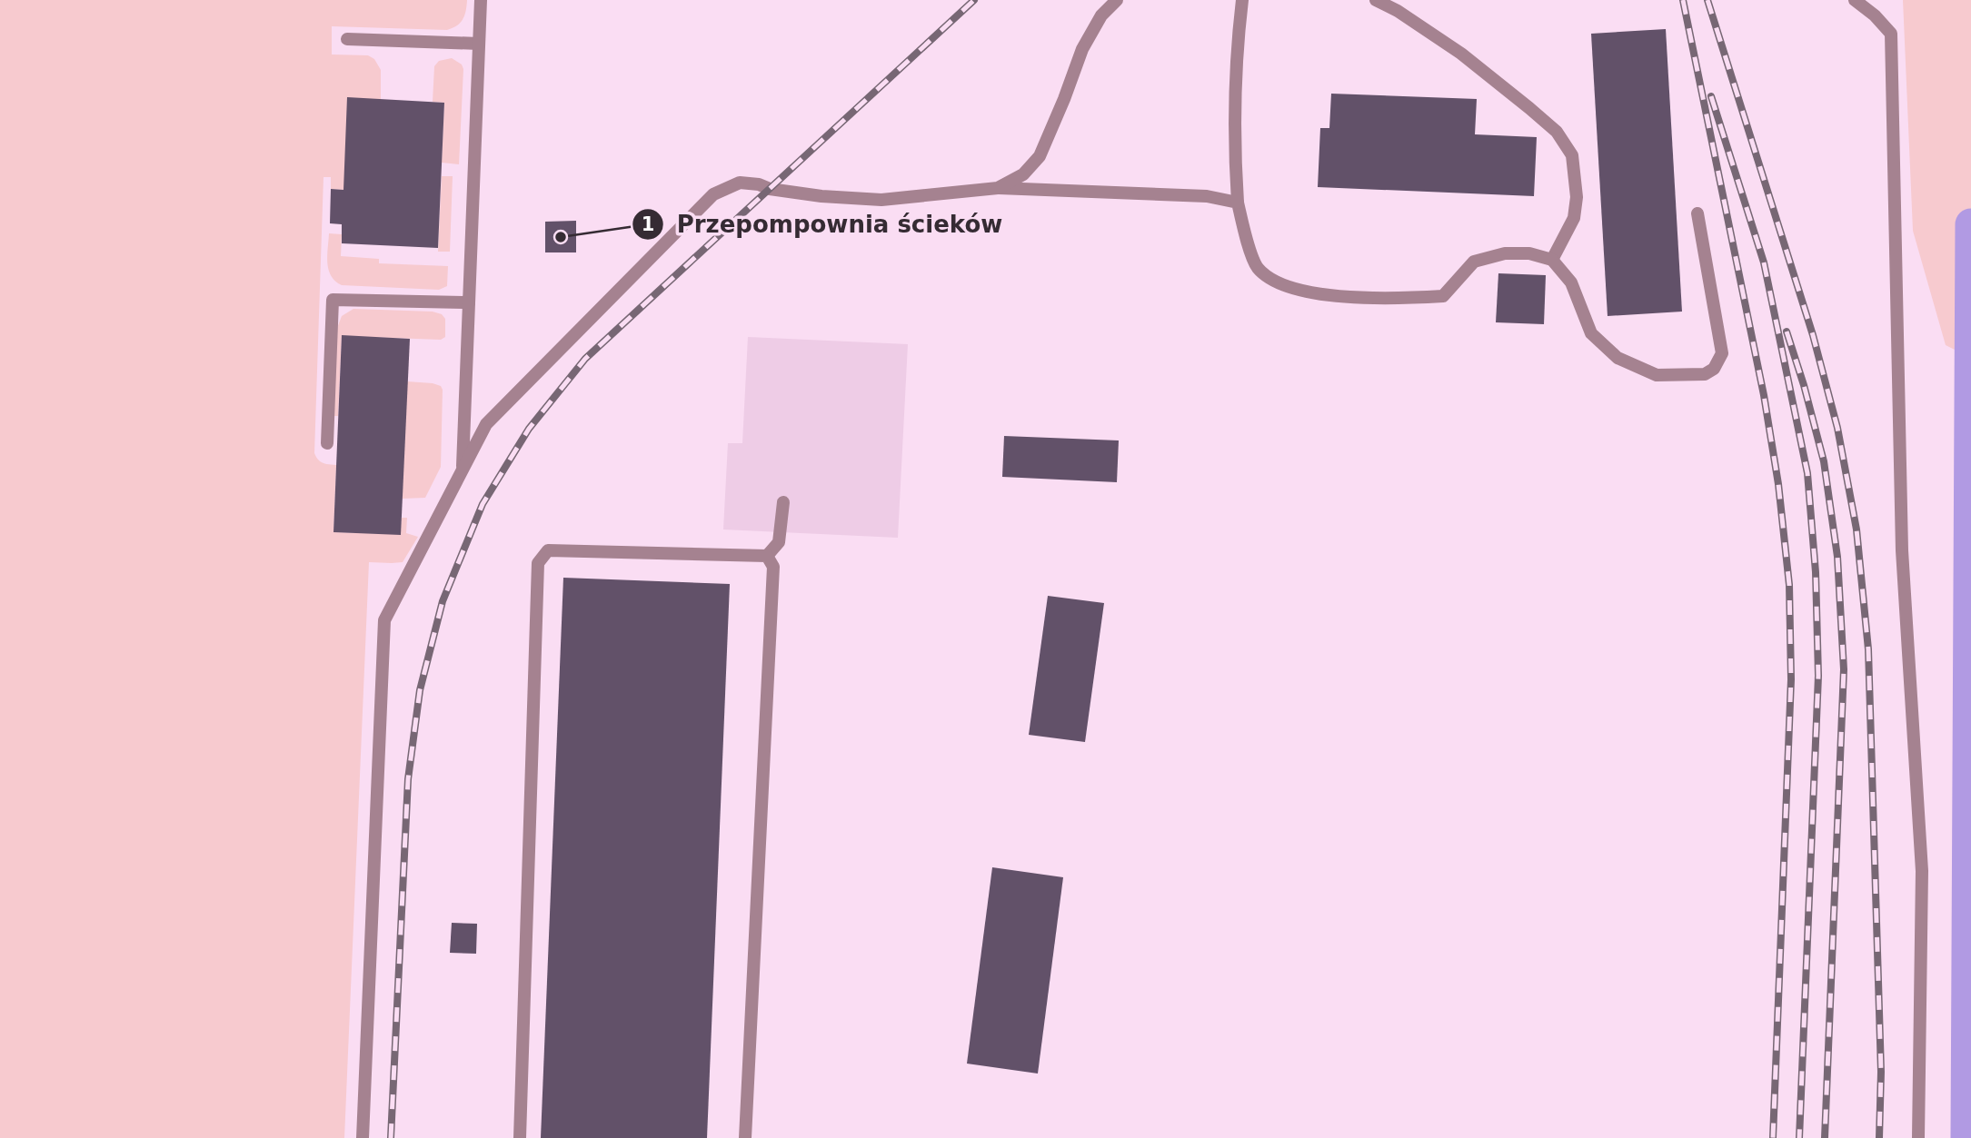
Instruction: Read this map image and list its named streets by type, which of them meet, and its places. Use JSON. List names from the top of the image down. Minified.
{"places":["Przepompownia ścieków"]}
